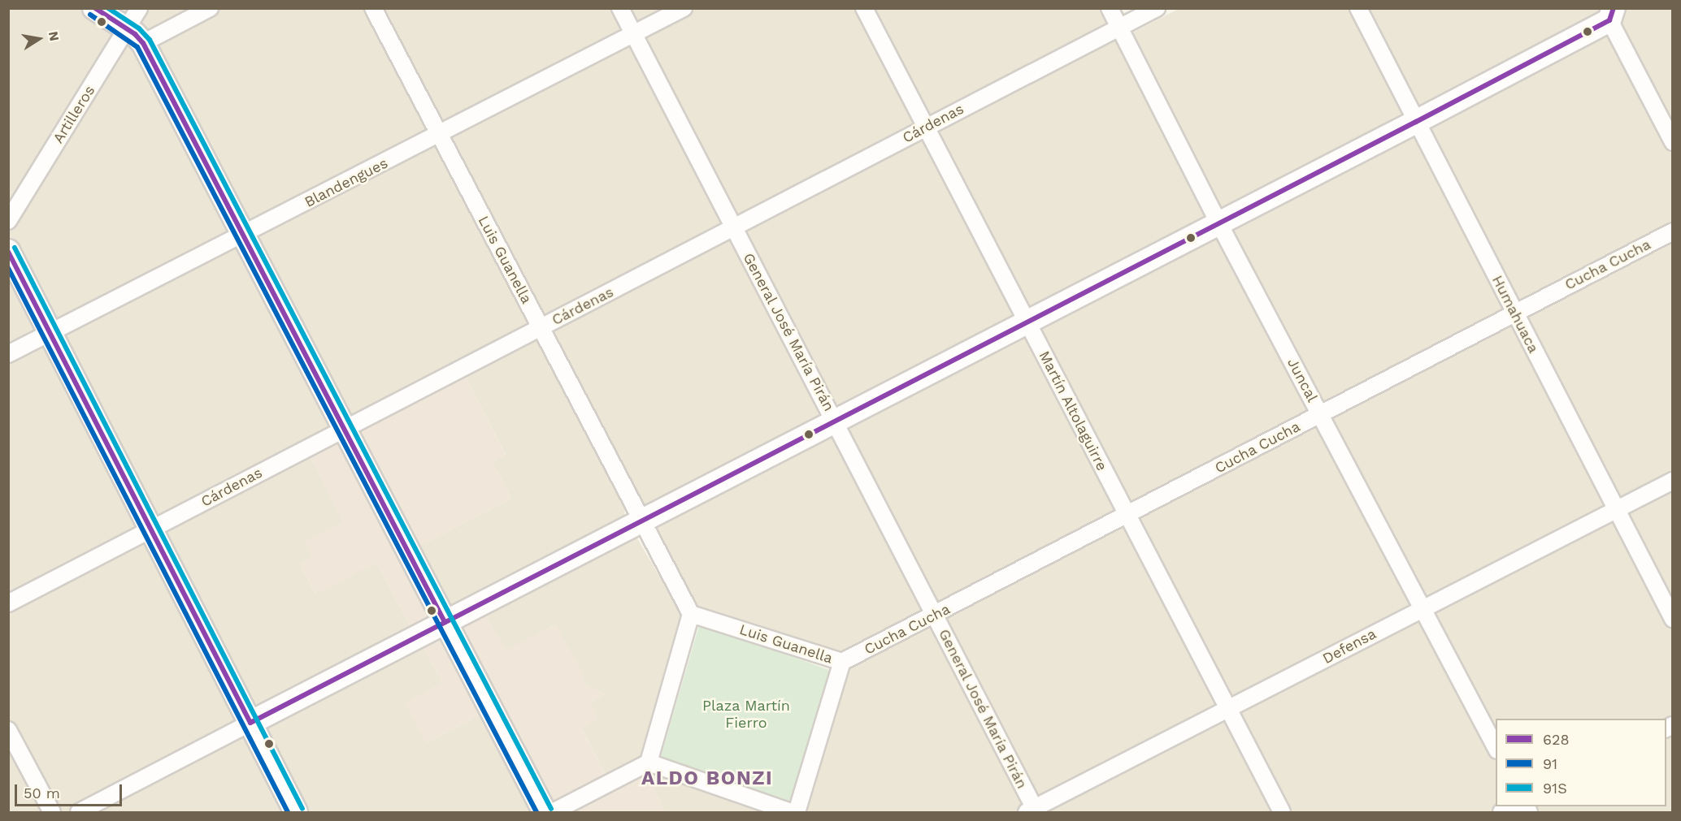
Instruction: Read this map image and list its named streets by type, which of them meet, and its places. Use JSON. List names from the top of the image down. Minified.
{"streets":{"street":["Artilleros","Cárdenas","Blandengues","Luis Guanella","Cucha Cucha","Humahuaca","General José María Pirán","Juncal","Martín Altolaguirre","Defensa"]},"crossings":[["Cárdenas","Luis Guanella"],["Cárdenas","General José María Pirán"],["Cárdenas","Juncal"],["Cárdenas","Martín Altolaguirre"],["Blandengues","Luis Guanella"],["Blandengues","General José María Pirán"],["Luis Guanella","Cucha Cucha"],["Cucha Cucha","Humahuaca"],["Cucha Cucha","General José María Pirán"],["Cucha Cucha","Juncal"],["Cucha Cucha","Martín Altolaguirre"],["Humahuaca","Defensa"],["General José María Pirán","Defensa"],["Juncal","Defensa"],["Martín Altolaguirre","Defensa"]],"districts":["ALDO BONZI"],"parks":["Plaza Martín Fierro"],"lines":["transit line 628","transit line 91S","transit line 91"],"legend":["628","91","91S"],"scale_bar":"50 m","north":"right"}
